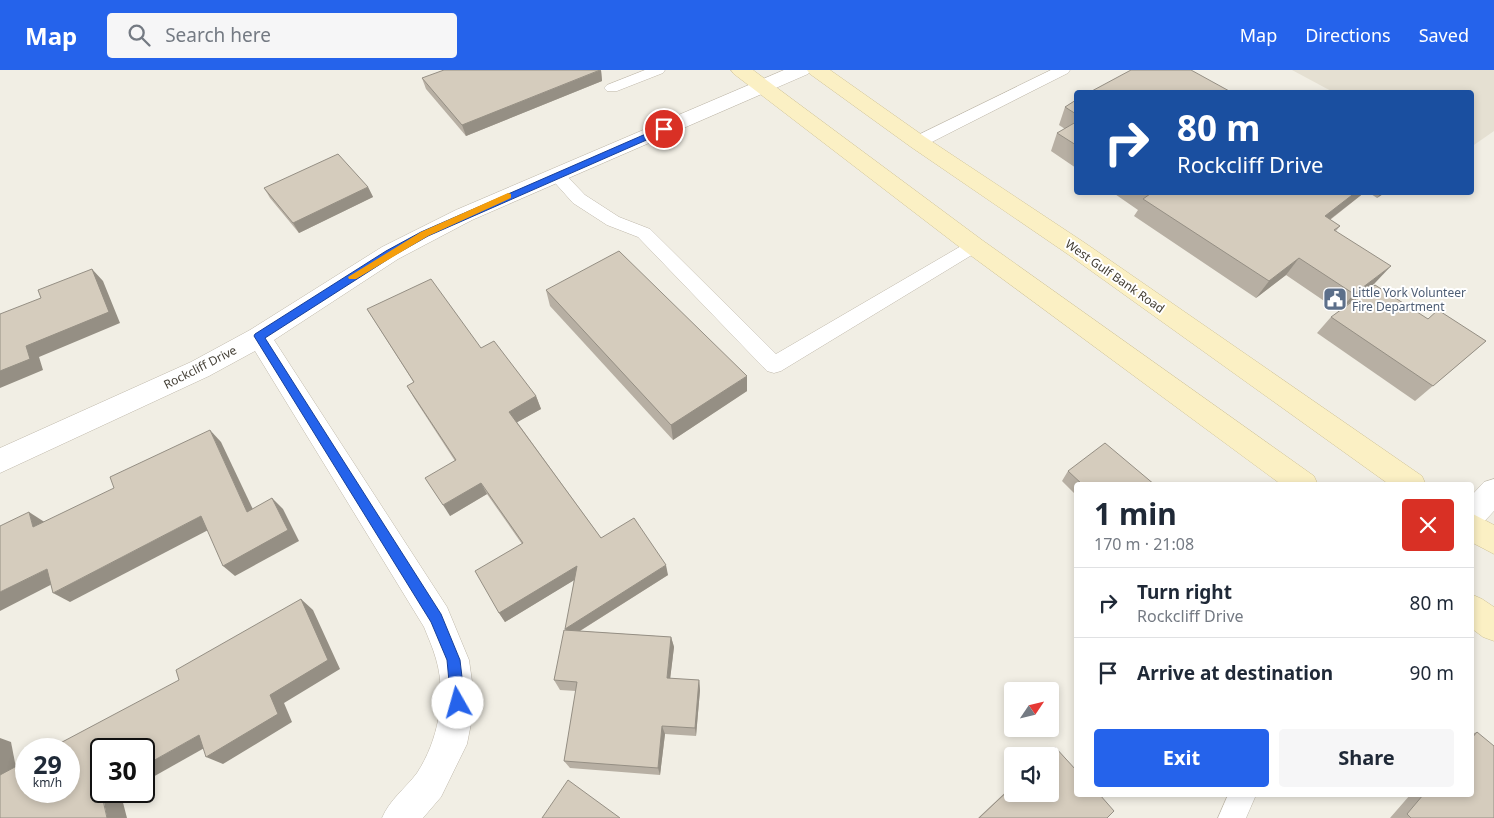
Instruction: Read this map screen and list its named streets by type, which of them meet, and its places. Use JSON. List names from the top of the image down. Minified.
{"streets":{"main road":["West Gulf Bank Road"],"street":["Rockcliff Drive"]},"places":{"public building":["Little York Volunteer Fire Department"]},"north":"top right","page":{"header":"Map","search":"Search here","nav":["Map","Directions","Saved"],"turn":["80 m","Rockcliff Drive"],"heading":["1 min","170 m · 21:08"],"list":[{"name":"Turn right","note":"Rockcliff Drive","value":"80 m"},{"name":"Arrive at destination","value":"90 m"}],"buttons":["Exit","Share"],"speed":"29 km/h","limit":"30"}}
